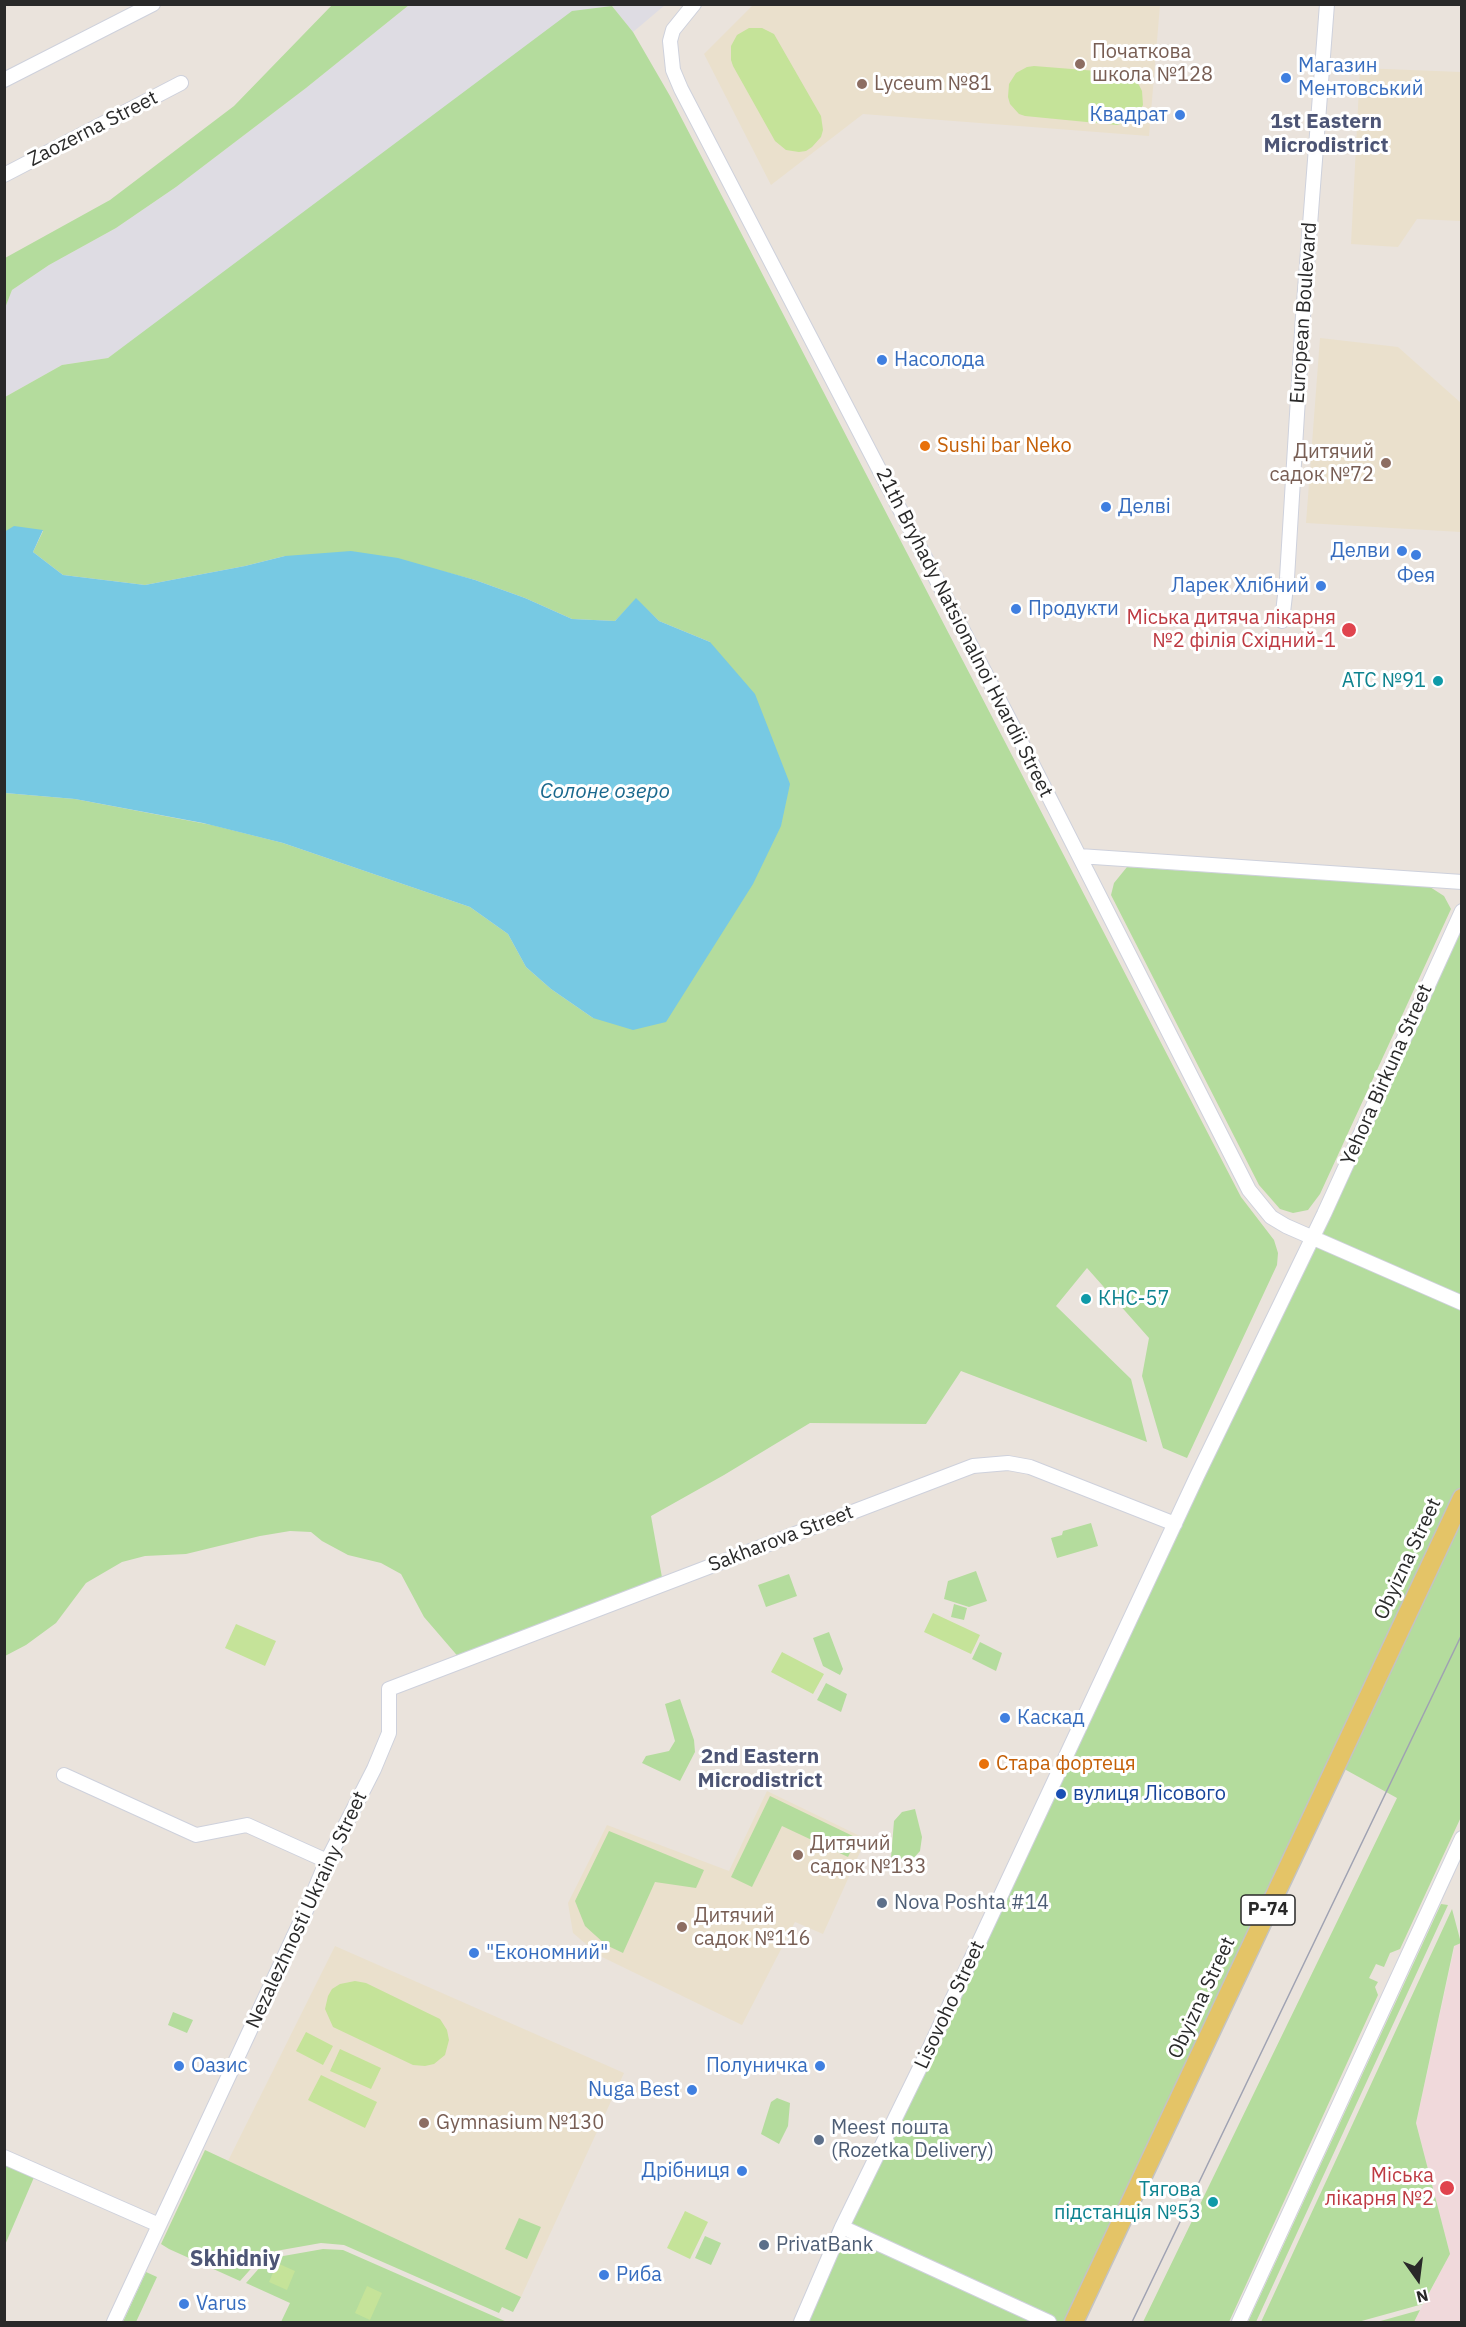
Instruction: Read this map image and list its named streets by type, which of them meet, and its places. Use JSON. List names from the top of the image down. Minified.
{"streets":{"main road":["Obyizna Street","Р-74"],"street":["Zaozerna Street","European Boulevard","21th Bryhady Natsionalnoi Hvardii Street","Yehora Birkuna Street","Sakharova Street","Nezalezhnosti Ukrainy Street","Lisovoho Street"]},"crossings":[["21th Bryhady Natsionalnoi Hvardii Street","Yehora Birkuna Street"],["Yehora Birkuna Street","Sakharova Street"],["Yehora Birkuna Street","Lisovoho Street"],["Sakharova Street","Nezalezhnosti Ukrainy Street"],["Sakharova Street","Lisovoho Street"]],"districts":["1st Eastern Microdistrict","2nd Eastern Microdistrict","Skhidniy"],"water":["Солоне озеро"],"places":["Початкова школа №128","Магазин Ментовський","Lyceum №81","Квадрат","Насолода","Sushi bar Neko","Дитячий садок №72","Делві","Делви","Фея","Ларек Хлібний","Продукти","Міська дитяча лікарня №2 філія Східний-1","АТС №91","КНС-57","Каскад","Стара фортеця","вулиця Лісового","Дитячий садок №133","Nova Poshta #14","Дитячий садок №116","\"Економний\"","Оазис","Полуничка","Nuga Best","Gymnasium №130","Meest пошта (Rozetka Delivery)","Дрібниця","Міська лікарня №2","Тягова підстанція №53","PrivatBank","Риба","Varus"],"north":"bottom"}
